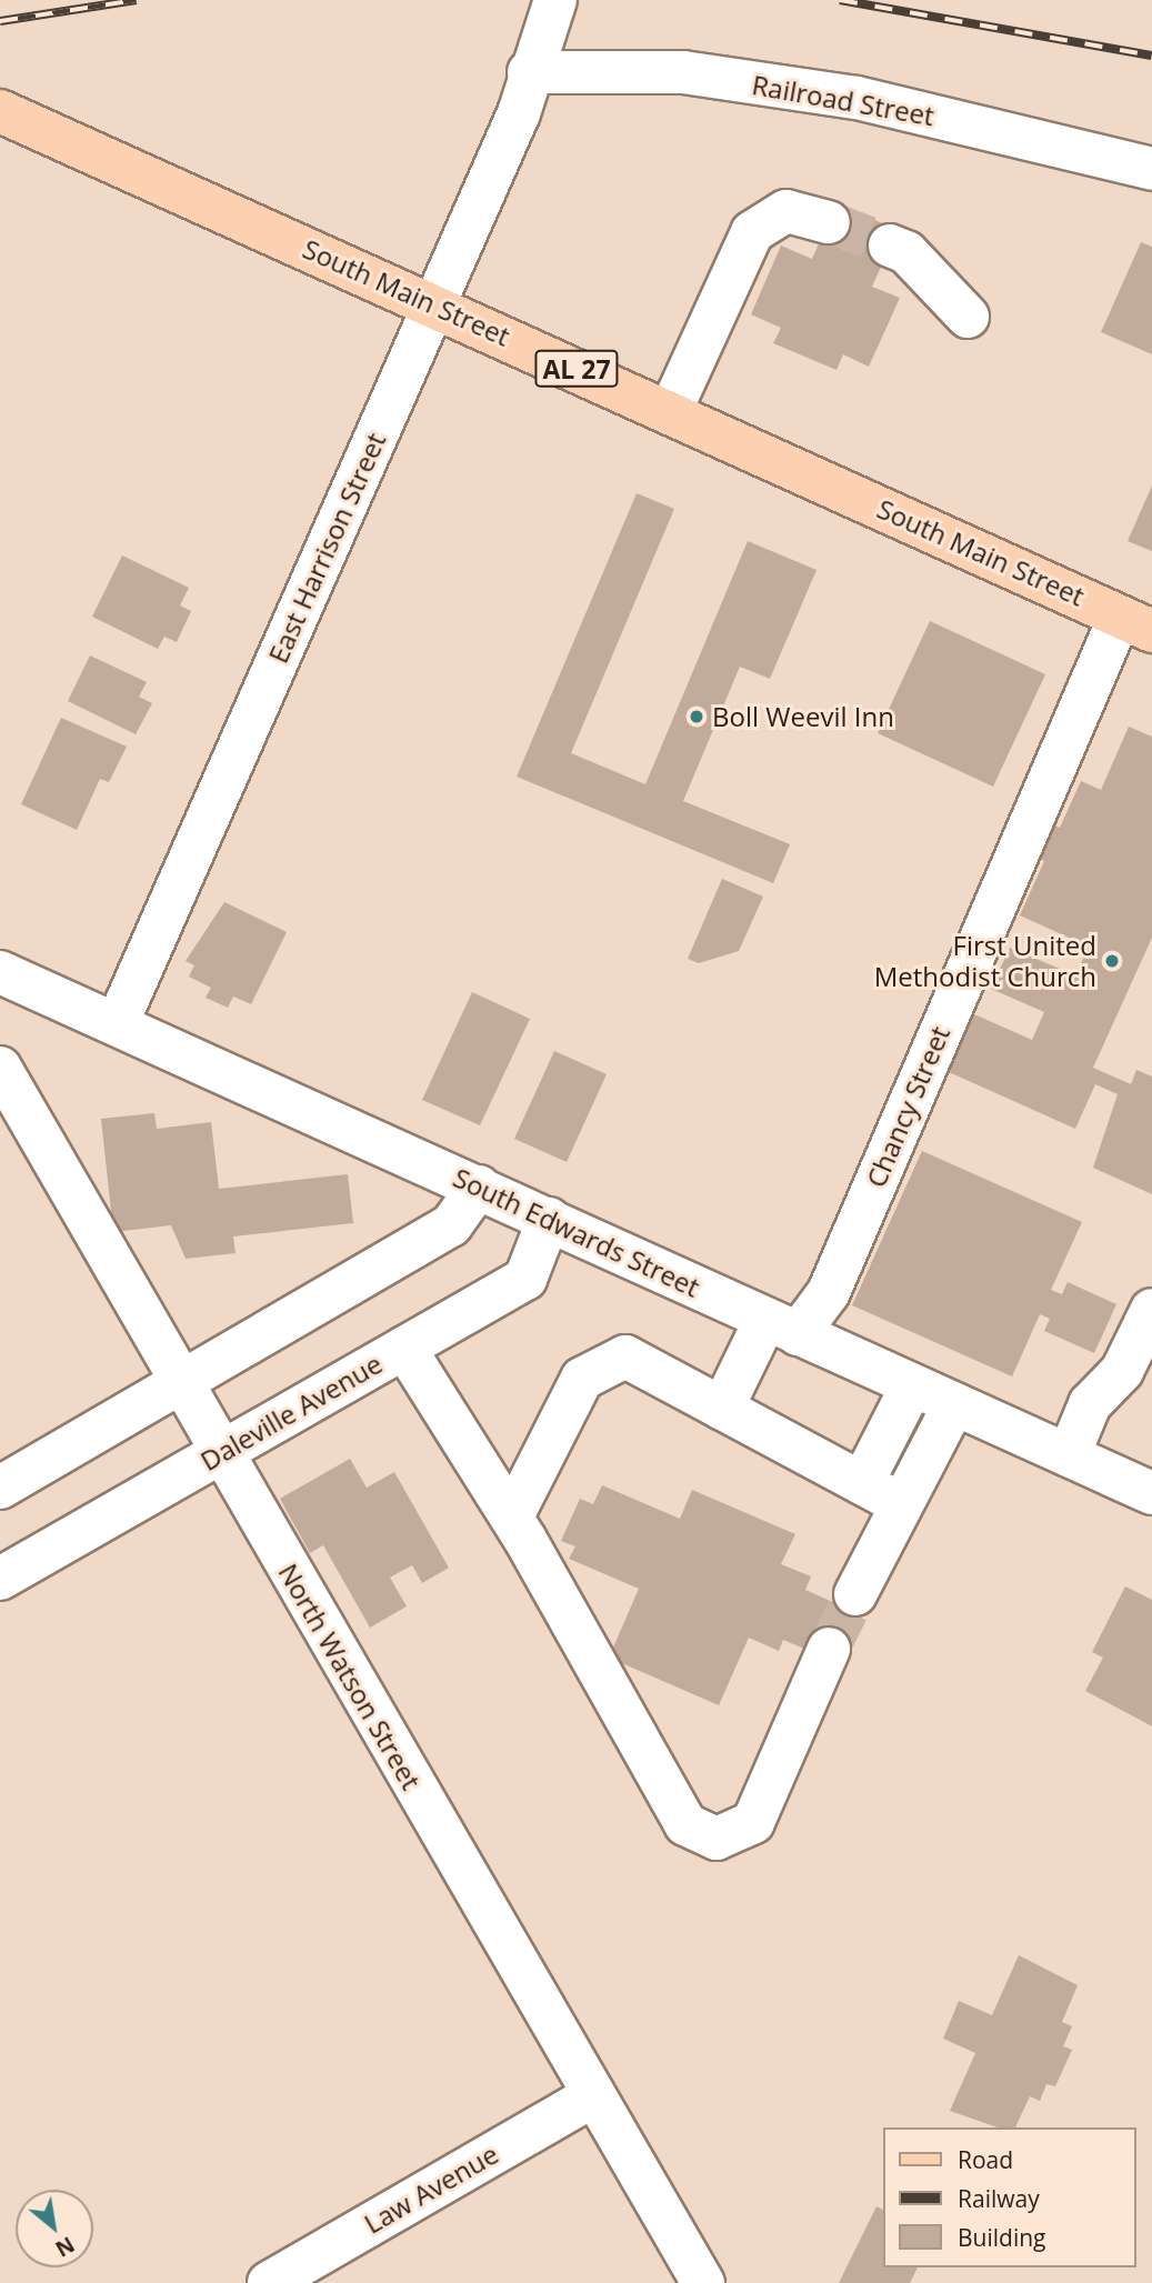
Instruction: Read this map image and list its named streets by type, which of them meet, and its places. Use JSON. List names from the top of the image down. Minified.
{"streets":{"main road":["South Main Street","AL 27"],"street":["Railroad Street","East Harrison Street","Chancy Street","South Edwards Street","Daleville Avenue","North Watson Street","Law Avenue"]},"crossings":[["Railroad Street","East Harrison Street"],["South Main Street","East Harrison Street"],["South Main Street","Chancy Street"],["East Harrison Street","South Edwards Street"],["Chancy Street","South Edwards Street"],["South Edwards Street","Daleville Avenue"],["Daleville Avenue","North Watson Street"],["North Watson Street","Law Avenue"]],"places":["Boll Weevil Inn","First United Methodist Church"],"legend":["Road","Railway","Building"],"north":"bottom right"}
